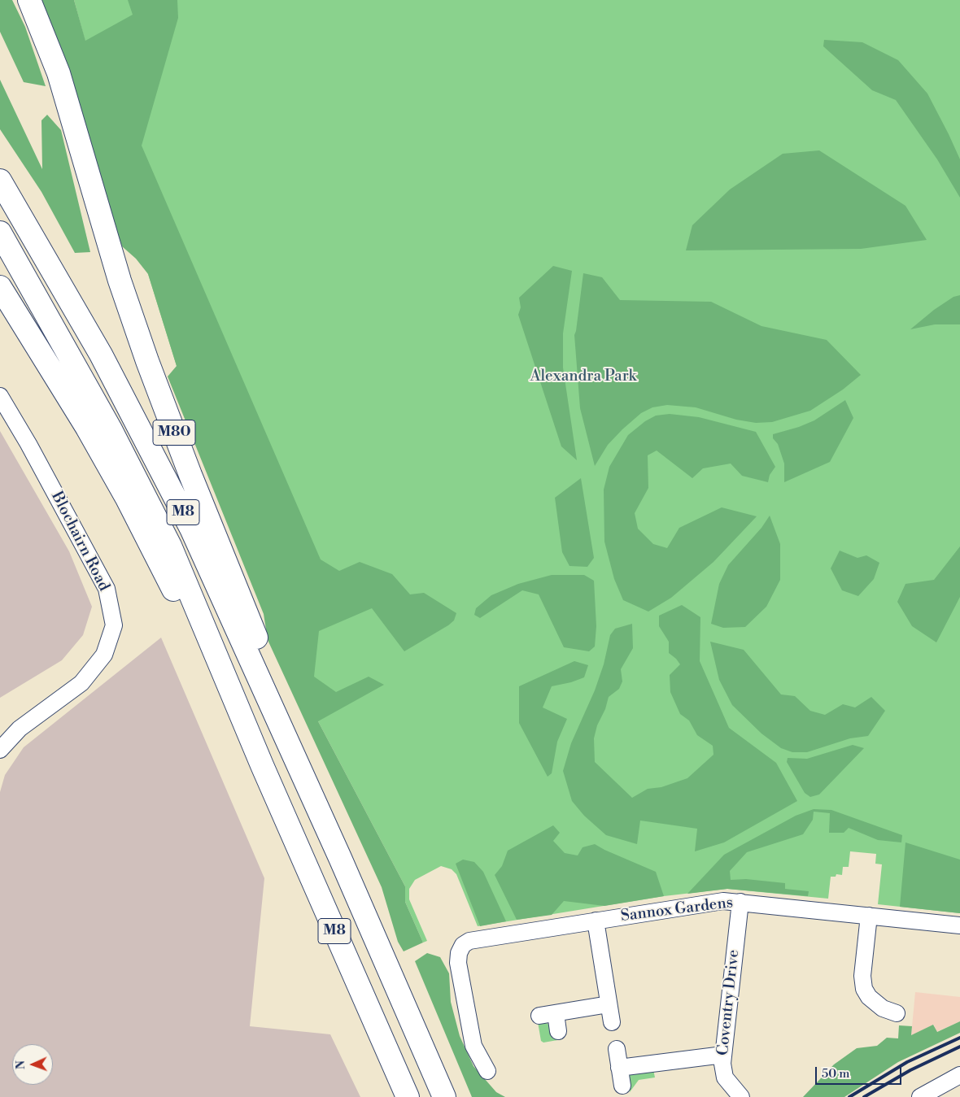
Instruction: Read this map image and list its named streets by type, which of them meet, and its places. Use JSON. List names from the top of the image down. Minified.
{"streets":{"highway":["M80","M8"],"street":["Blochairn Road","Sannox Gardens","Coventry Drive"]},"crossings":[["M80","M8"],["Sannox Gardens","Coventry Drive"]],"parks":["Alexandra Park"],"scale_bar":"50 m","north":"left"}
